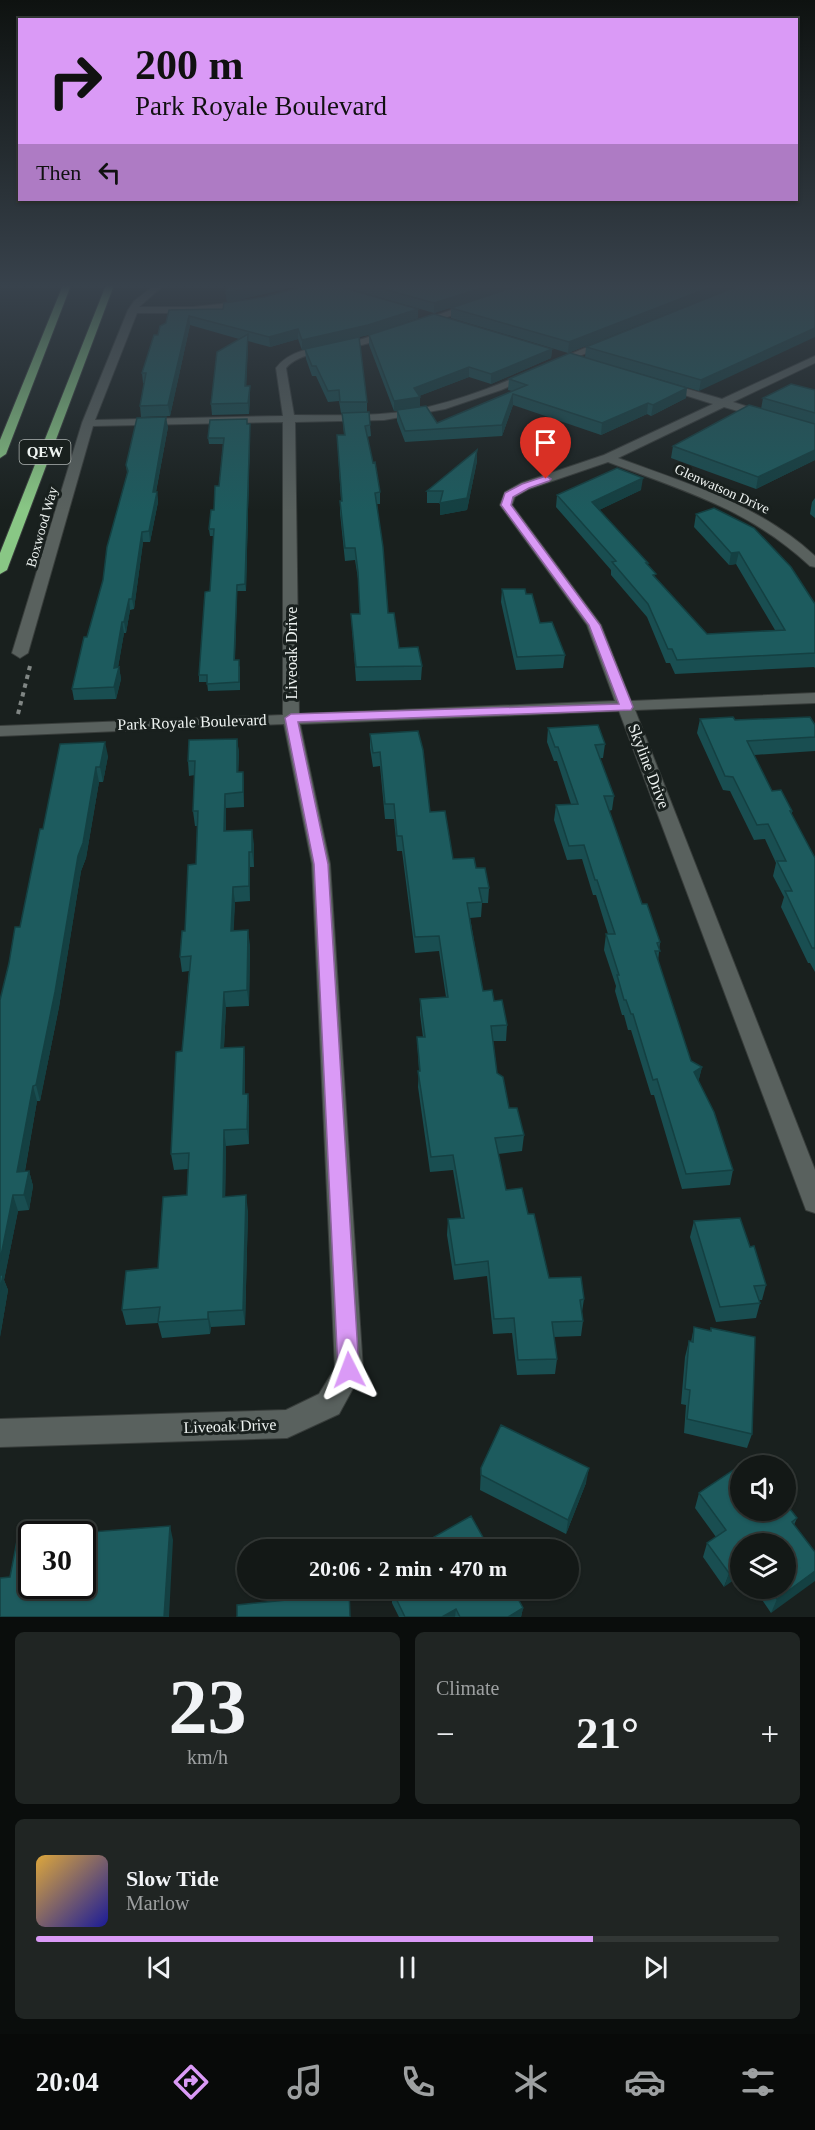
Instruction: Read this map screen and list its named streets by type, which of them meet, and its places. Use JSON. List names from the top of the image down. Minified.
{"streets":{"highway":["QEW"],"street":["Glenwatson Drive","Boxwood Way","Liveoak Drive","Park Royale Boulevard","Skyline Drive"]},"crossings":[["Glenwatson Drive","Skyline Drive"],["Liveoak Drive","Park Royale Boulevard"],["Park Royale Boulevard","Skyline Drive"]],"page":{"turn":["200 m","Park Royale Boulevard"],"then":"Then","limit":"30","trip":"20:06 · 2 min · 470 m","tile":[["23","km/h"],"Climate"],"heat":["−","21°","+"],"song":["Slow Tide","Marlow"],"tabs":"20:04"}}
